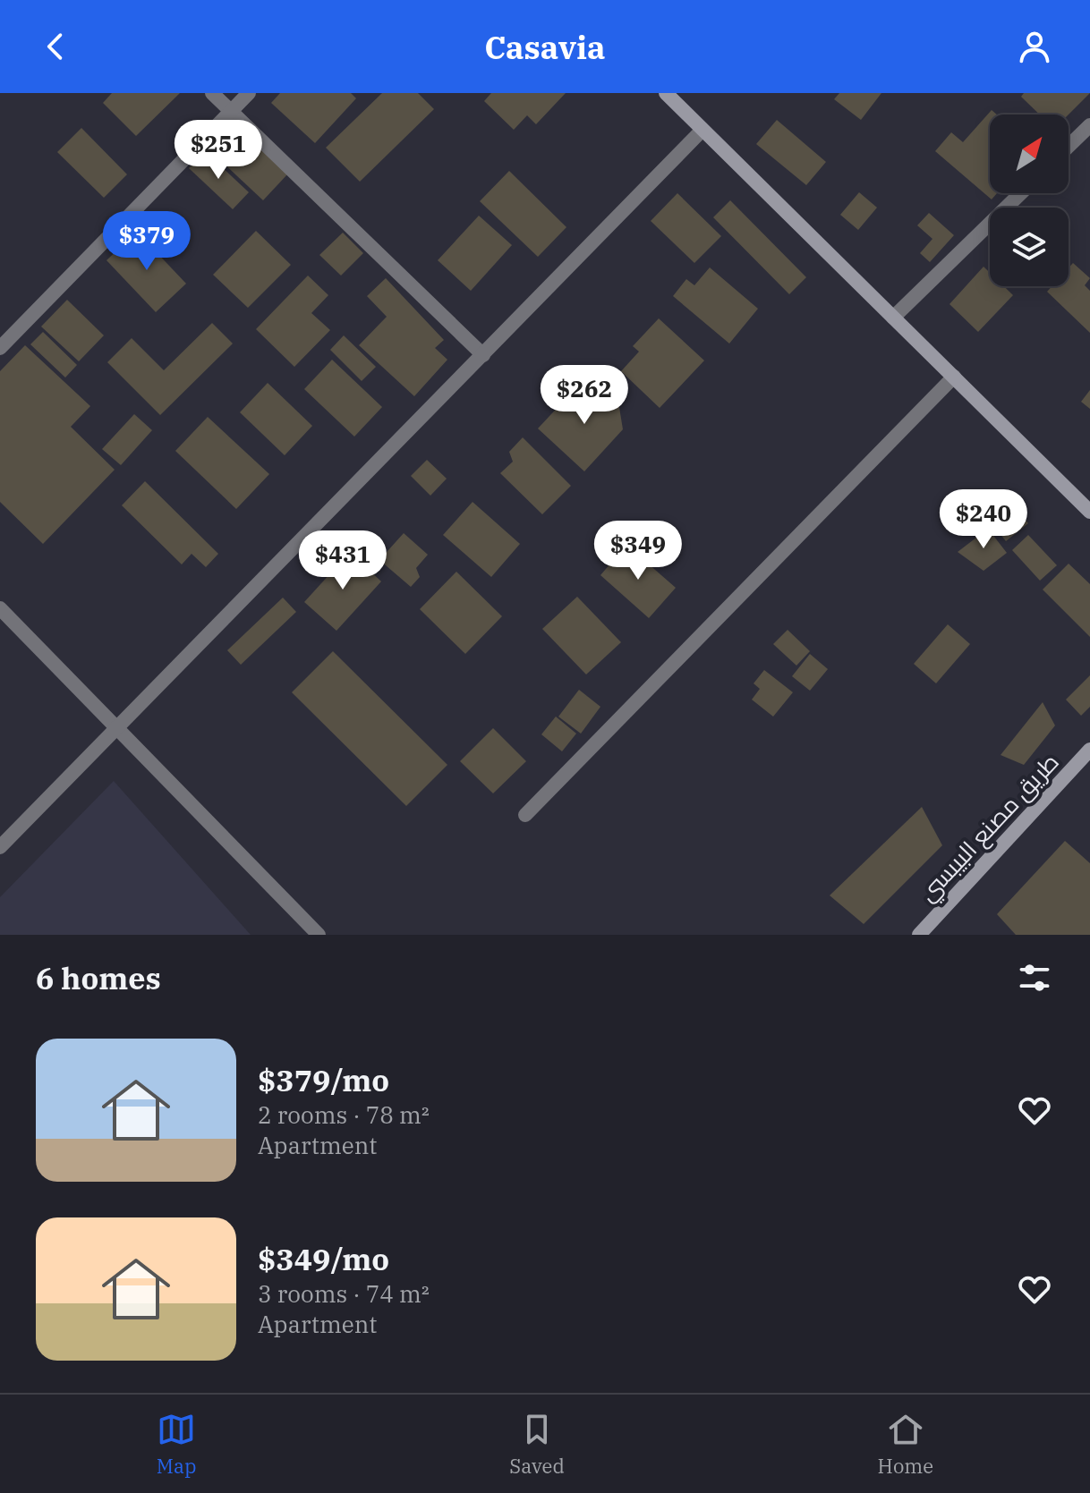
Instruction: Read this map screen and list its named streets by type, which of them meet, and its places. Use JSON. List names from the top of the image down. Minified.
{"streets":{"street":["طريق مصنع البيبسي"]},"north":"top right","page":{"header":"Casavia","price":["$251","$379","$262","$240","$349","$431"],"heading":"6 homes","list":[{"name":"$379/mo","note":"2 rooms · 78 m² · Apartment"},{"name":"$349/mo","note":"3 rooms · 74 m² · Apartment"}],"tabs":["Map","Saved","Home"]}}
